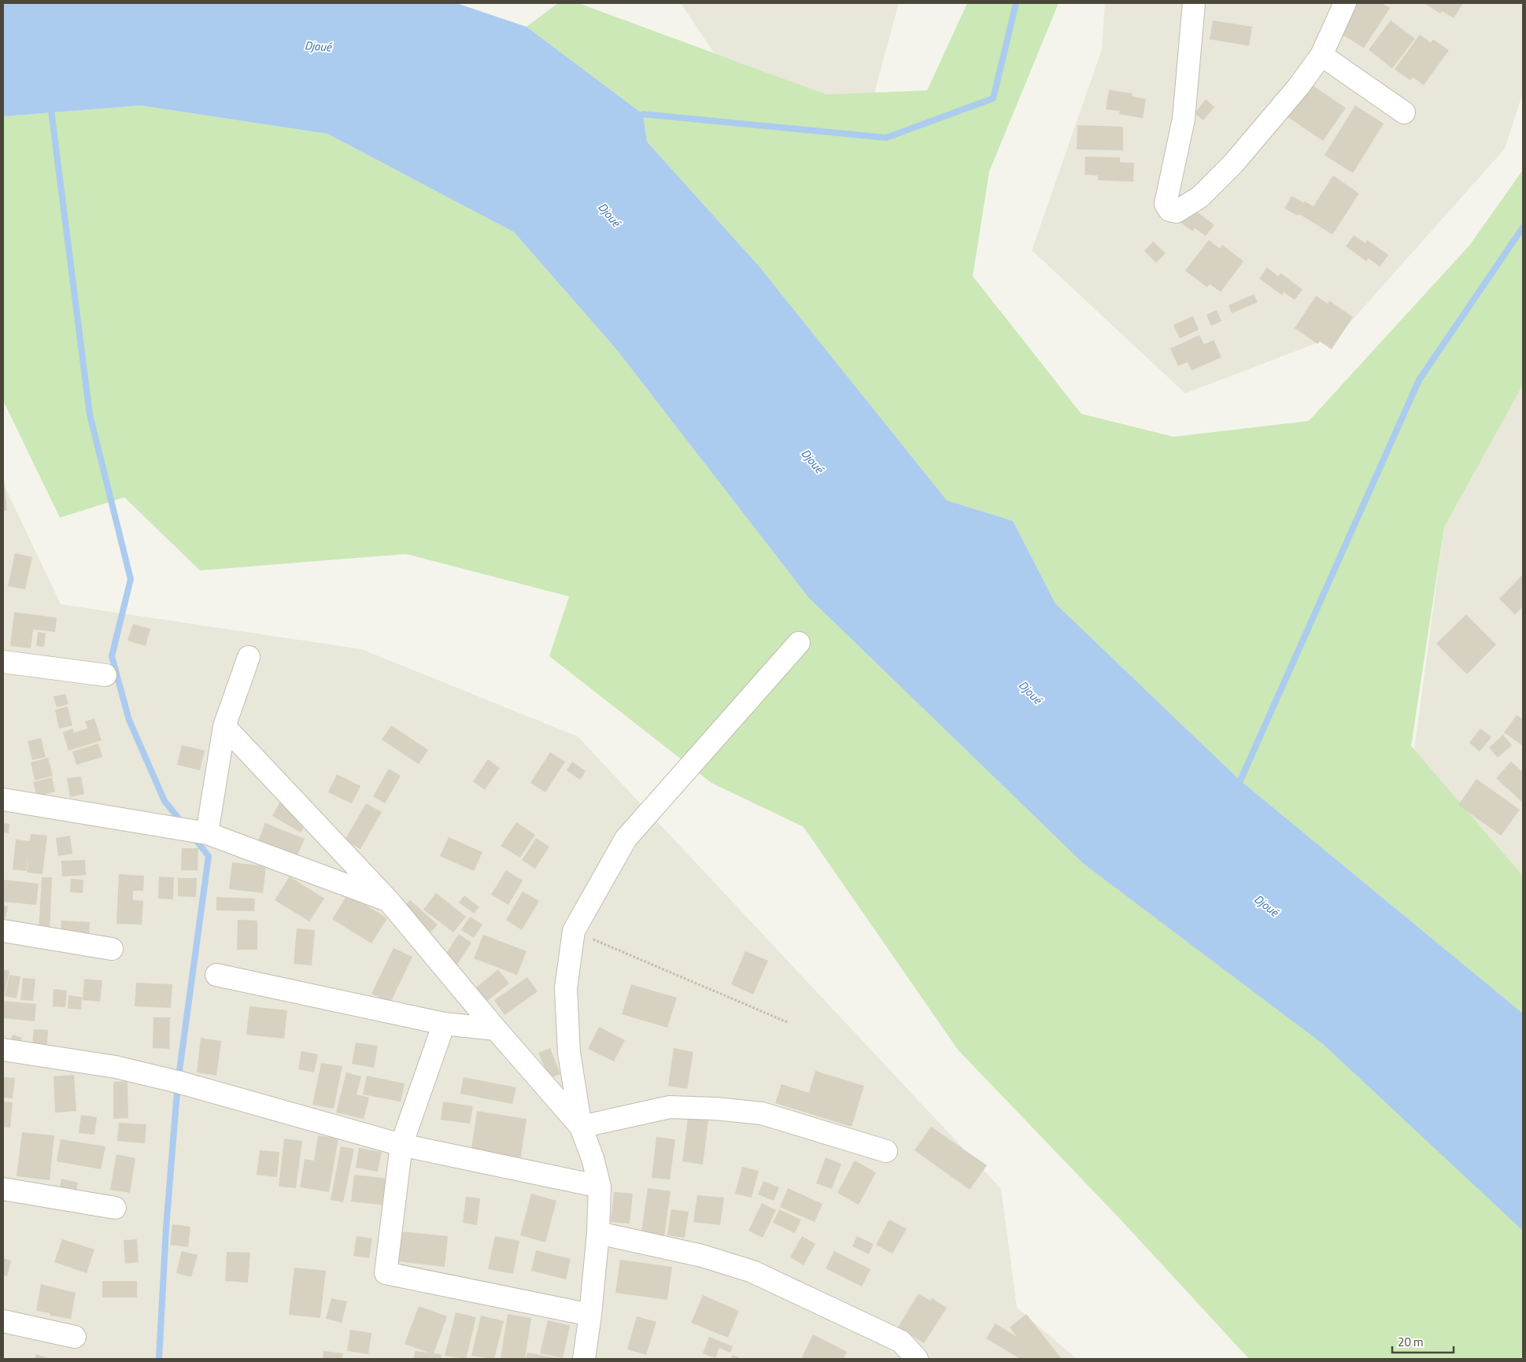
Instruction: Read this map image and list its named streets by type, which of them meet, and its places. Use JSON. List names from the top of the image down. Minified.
{"water":["Djoué"],"scale_bar":"20 m"}
